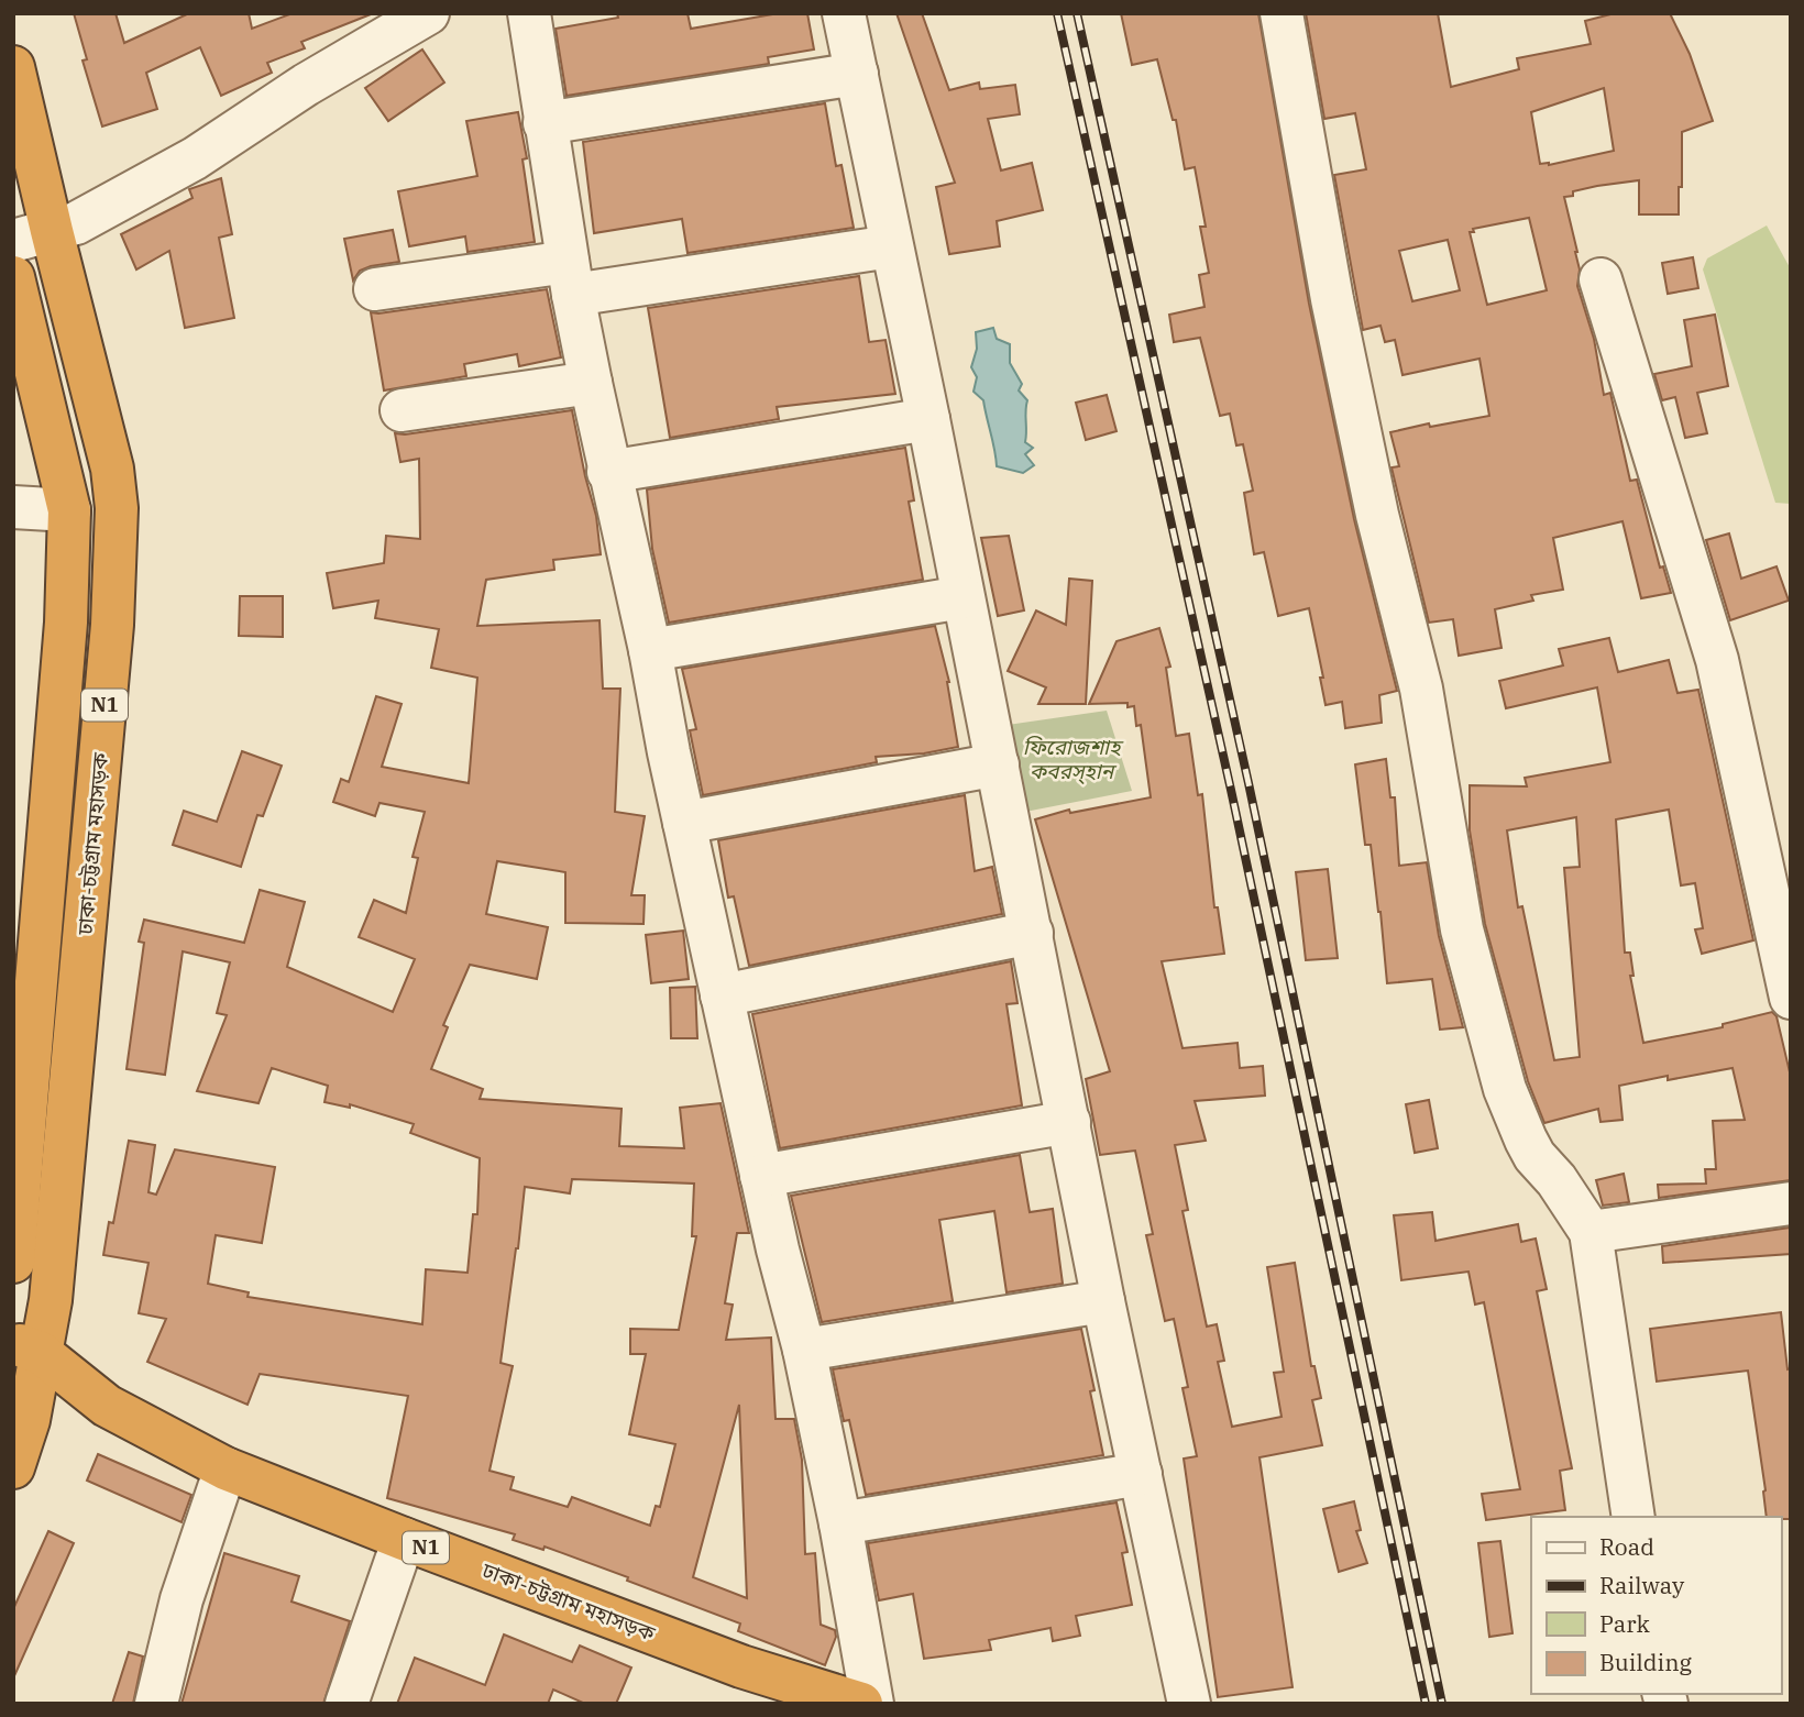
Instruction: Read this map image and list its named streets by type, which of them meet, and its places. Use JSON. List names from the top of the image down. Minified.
{"streets":{"highway":["N1","ঢাকা-চট্টগ্রাম মহাসড়ক"]},"parks":["ফিরোজশাহ কবরস্হান"],"legend":["Road","Railway","Park","Building"]}
